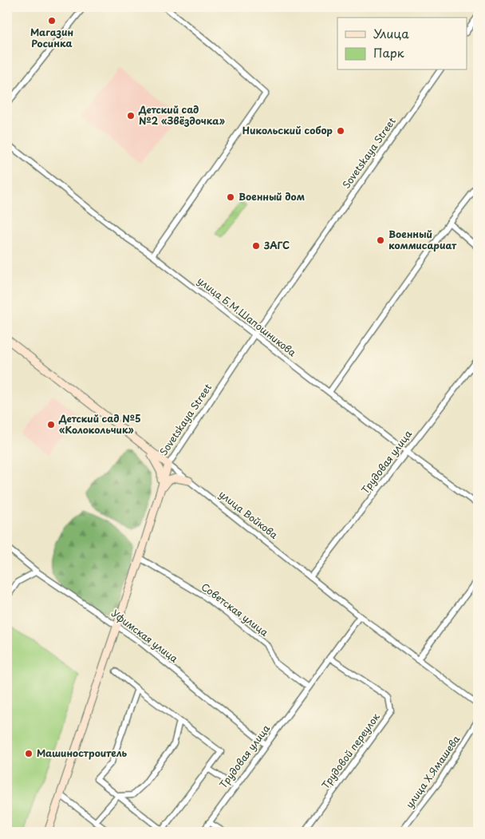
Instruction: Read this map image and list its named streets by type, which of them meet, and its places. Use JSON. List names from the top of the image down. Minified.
{"streets":{"main road":["Sovetskaya Street","улица Войкова"],"street":["улица Б.М.Шапошникова","Трудовая улица","Советская улица","Уфимская улица","Трудовой переулок","улица Х.Ямашева"]},"crossings":[["Sovetskaya Street","улица Б.М.Шапошникова"],["Sovetskaya Street","улица Войкова"],["Sovetskaya Street","Советская улица"],["Sovetskaya Street","Уфимская улица"],["улица Б.М.Шапошникова","Трудовая улица"],["Трудовая улица","улица Войкова"],["Трудовая улица","Советская улица"],["Трудовая улица","Уфимская улица"],["Трудовая улица","Трудовой переулок"]],"places":["Магазин Росинка","Детский сад №2 «Звёздочка»","Никольский собор","Военный дом","Военный коммисариат","ЗАГС","Детский сад №5 «Колокольчик»","Машиностроитель"],"legend":["Улица","Парк"]}
